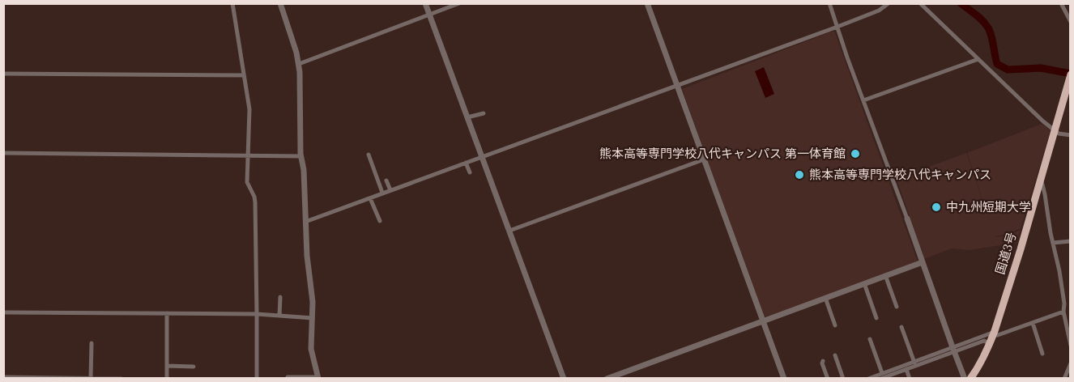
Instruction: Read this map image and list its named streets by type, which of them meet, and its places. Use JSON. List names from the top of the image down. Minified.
{"streets":{"highway":["国道3号"]},"places":["熊本高等専門学校八代キャンパス 第一体育館","熊本高等専門学校八代キャンパス","中九州短期大学"]}
